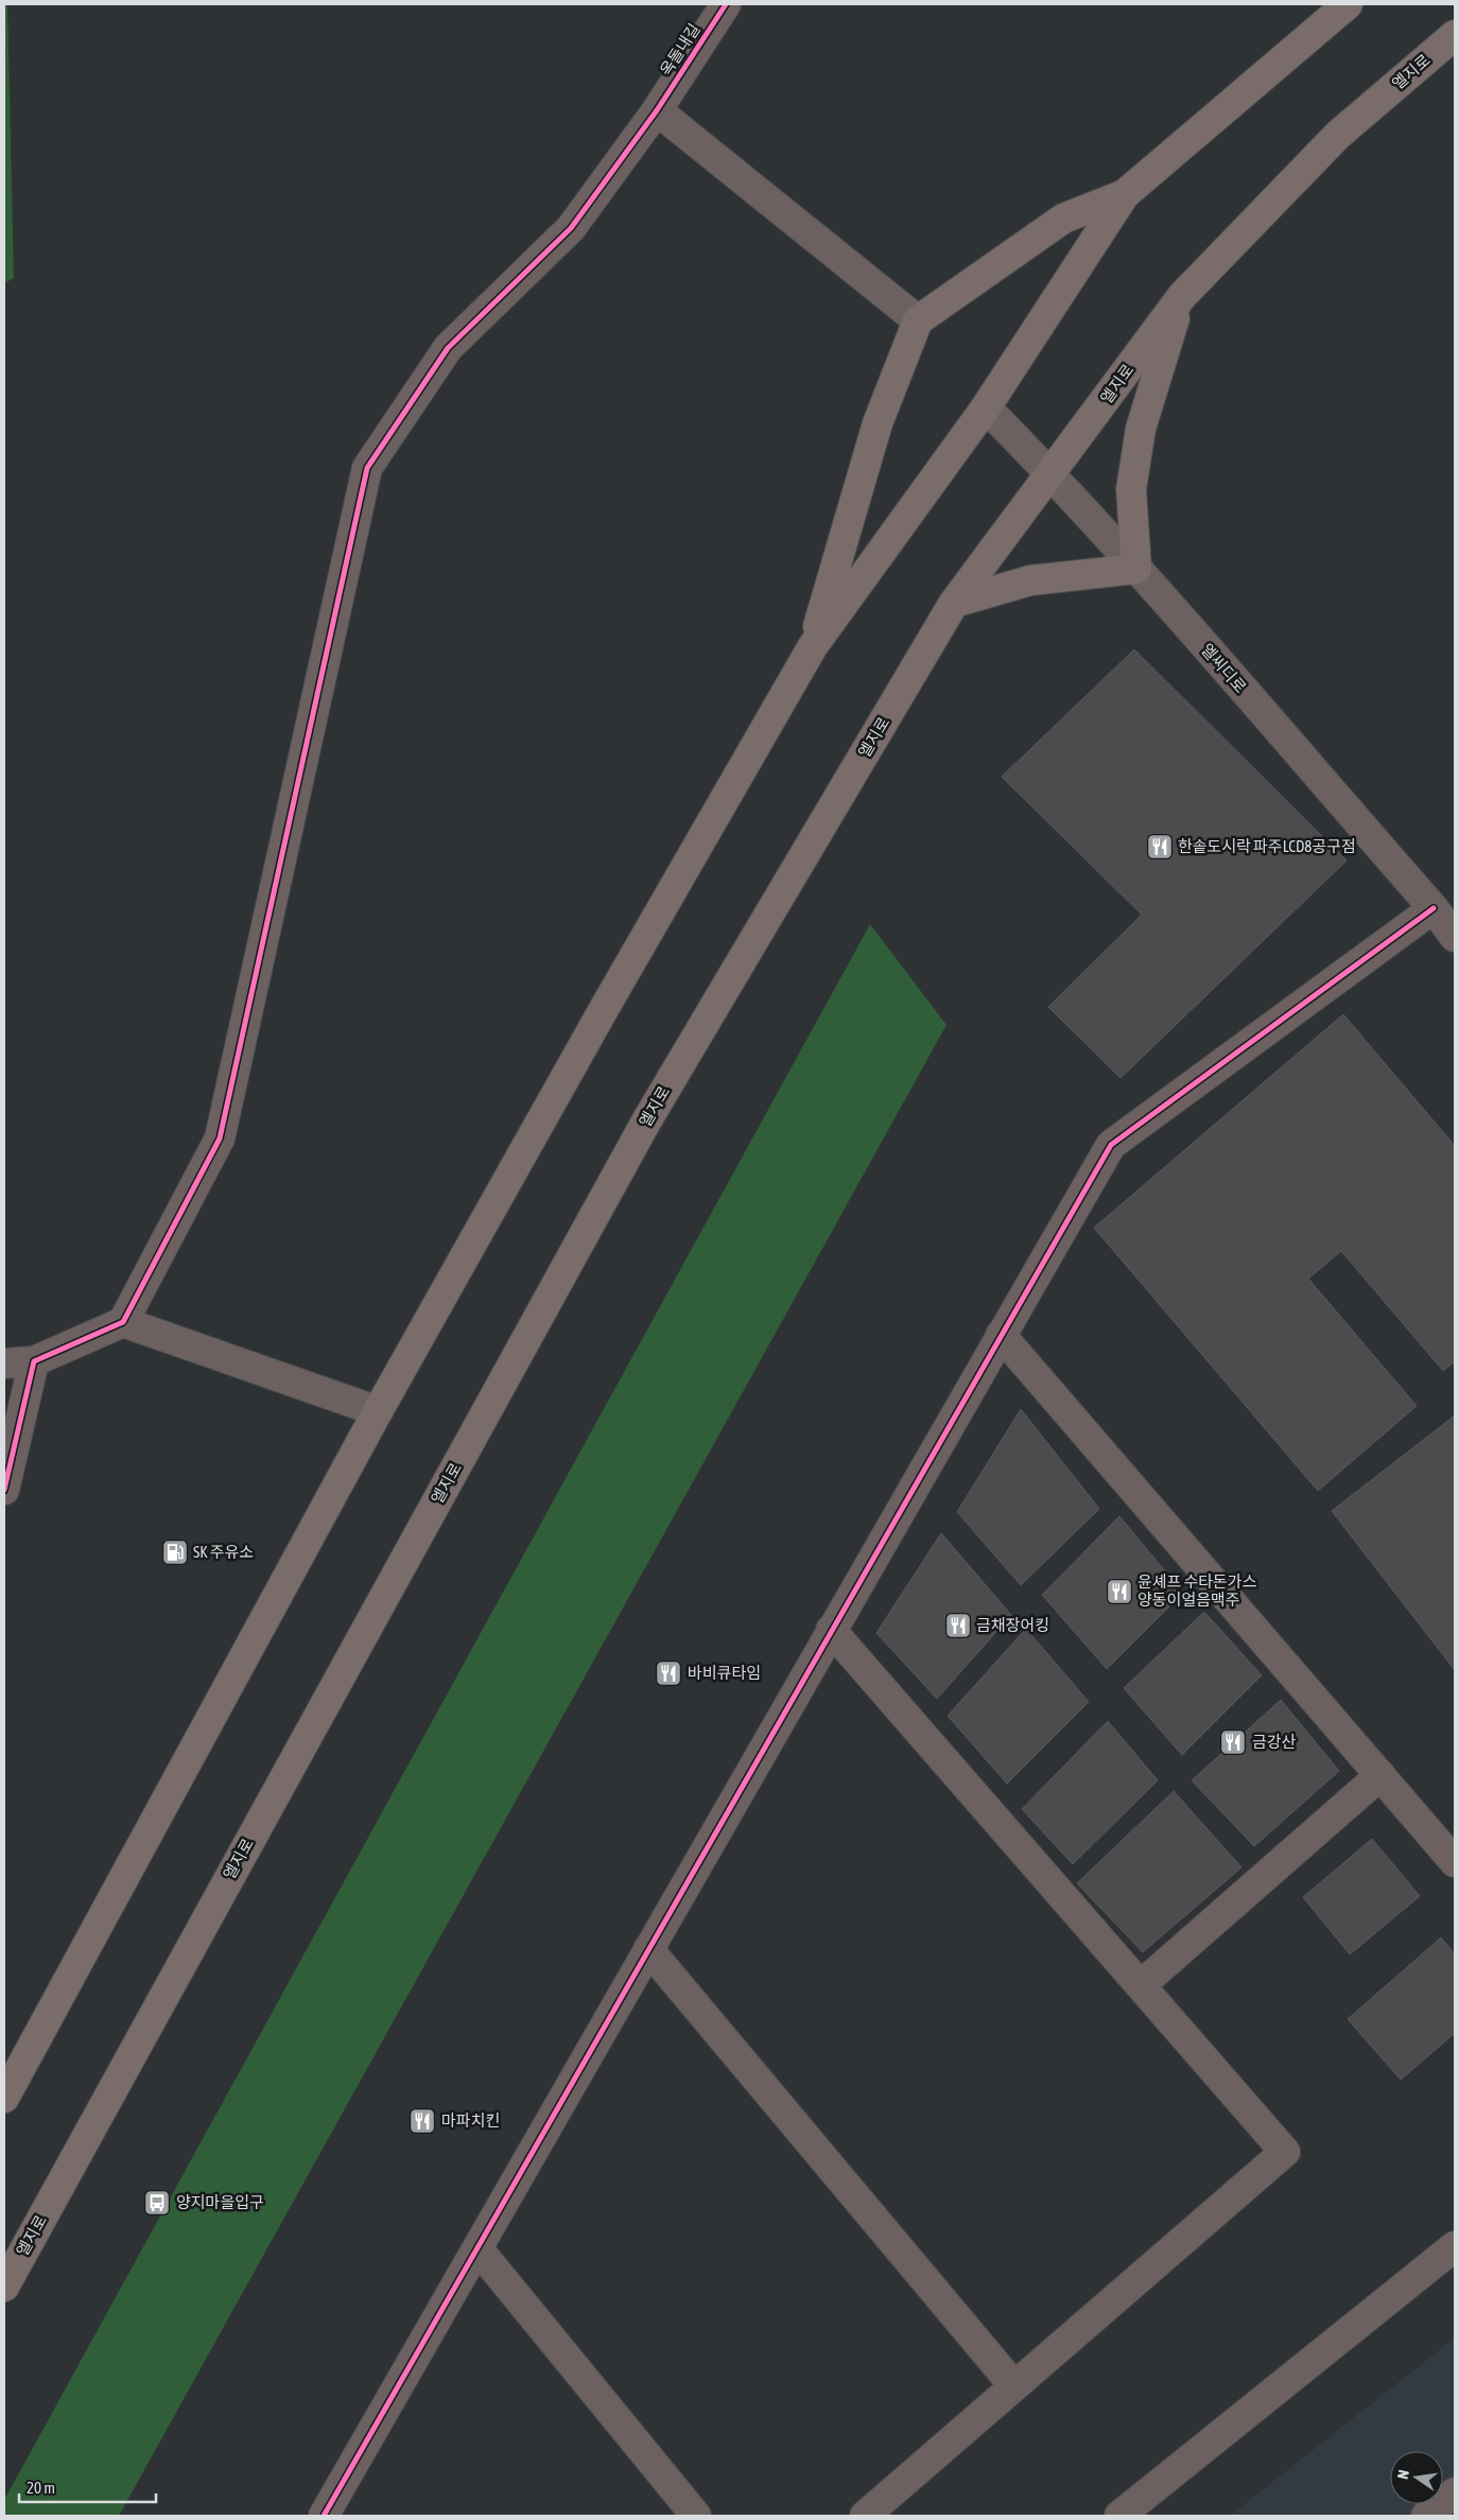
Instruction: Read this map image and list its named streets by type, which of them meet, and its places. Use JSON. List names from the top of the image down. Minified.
{"streets":{"main road":["엘지로"],"street":["옥돌내길","엘씨디로"]},"crossings":[["엘지로","엘씨디로"]],"places":{"restaurant":["한솥도시락 파주LCD8공구점","윤셰프 수타돈가스 양동이얼음맥주","금채장어킹","바비큐타임","금강산","마파치킨"],"fuel station":["SK 주유소"],"bus stop":["양지마을입구"]},"scale_bar":"20 m","north":"left"}
